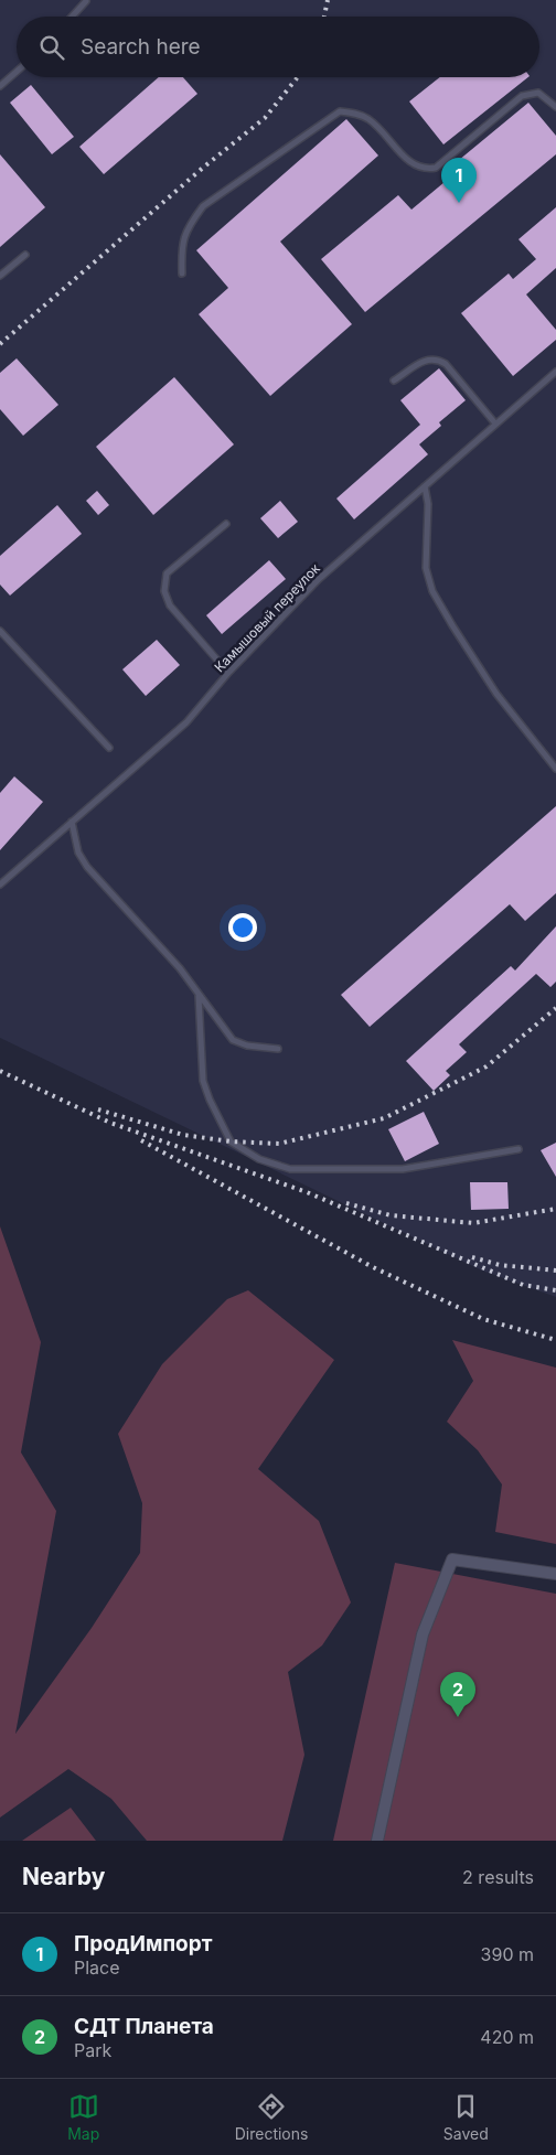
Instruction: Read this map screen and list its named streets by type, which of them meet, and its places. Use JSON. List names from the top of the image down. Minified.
{"streets":{"lane":["Камышовый переулок"]},"page":{"search":"Search here","pins":["1","2"],"heading":["Nearby","2 results"],"list":[{"mark":"1","name":"ПродИмпорт","note":"Place","value":"390 m"},{"mark":"2","name":"СДТ Планета","note":"Park","value":"420 m"}],"nav":["Map","Directions","Saved"]}}
